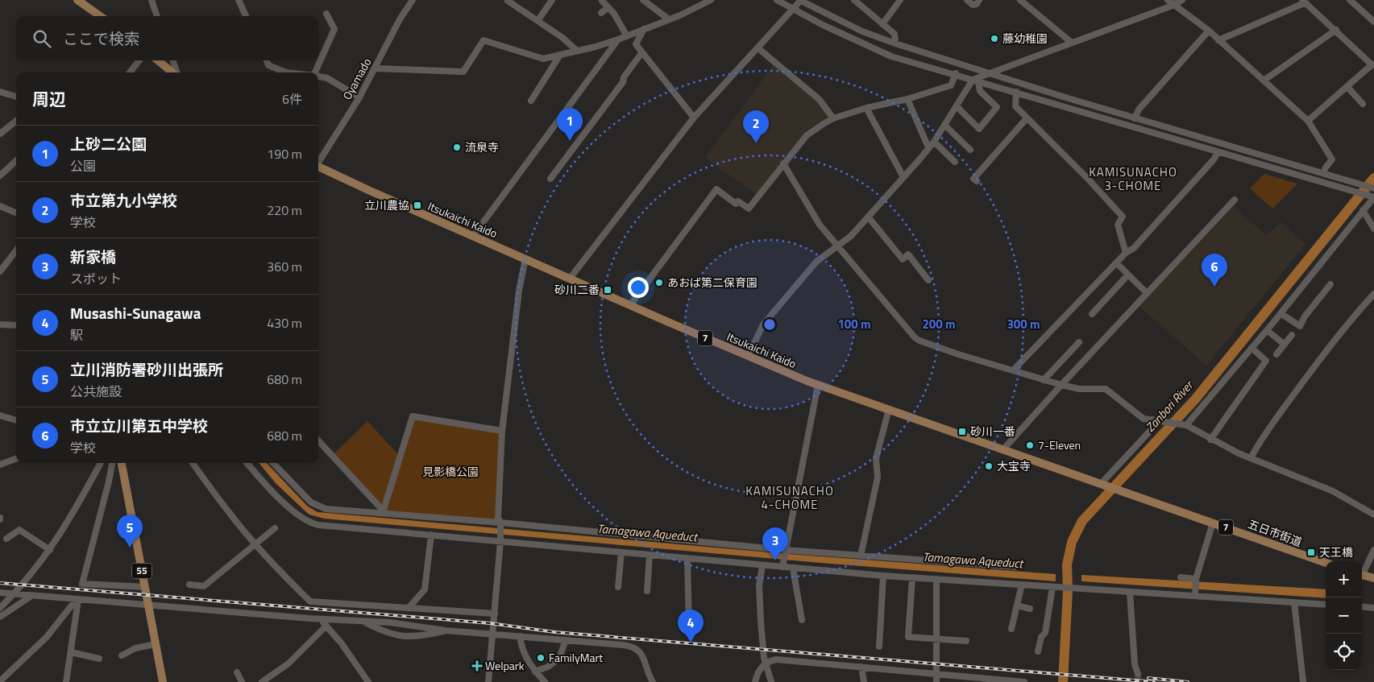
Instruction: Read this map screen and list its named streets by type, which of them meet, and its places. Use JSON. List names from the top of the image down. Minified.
{"streets":{"main road":["Itsukaichi Kaido","7","五日市街道","55"],"street":["Oyamado"]},"crossings":[["Itsukaichi Kaido","五日市街道"]],"districts":["KAMISUNACHO 3-CHOME","KAMISUNACHO 4-CHOME"],"water":["Zanbori River","Tamagawa Aqueduct"],"parks":["見影橋公園"],"places":{"other":["藤幼稚園","流泉寺","あおば第二保育園","7-Eleven","大宝寺","FamilyMart"],"transit":["立川農協","砂川二番","砂川一番","天王橋"],"health":["Welpark"]},"page":{"search":"ここで検索","heading":["周辺","6件"],"pins":["1","2","6","5","3","4"],"list":[{"mark":"1","name":"上砂二公園","note":"公園","value":"190 m"},{"mark":"2","name":"市立第九小学校","note":"学校","value":"220 m"},{"mark":"3","name":"新家橋","note":"スポット","value":"360 m"},{"mark":"4","name":"Musashi-Sunagawa","note":"駅","value":"430 m"},{"mark":"5","name":"立川消防署砂川出張所","note":"公共施設","value":"680 m"},{"mark":"6","name":"市立立川第五中学校","note":"学校","value":"680 m"}],"map_buttons":["+","−"]},"rings":["100 m","200 m","300 m"]}
